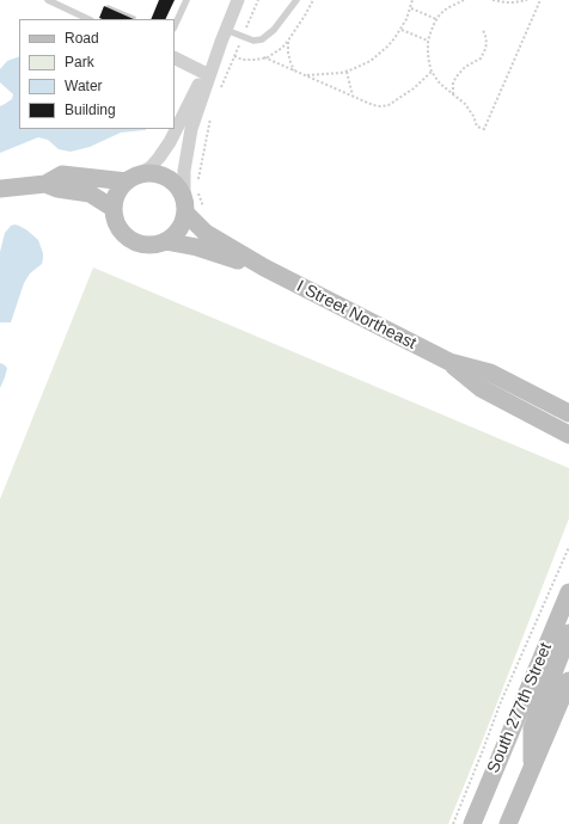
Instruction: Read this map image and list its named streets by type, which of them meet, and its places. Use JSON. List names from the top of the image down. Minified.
{"streets":{"street":["I Street Northeast","South 277th Street"]},"legend":["Road","Park","Water","Building"]}
